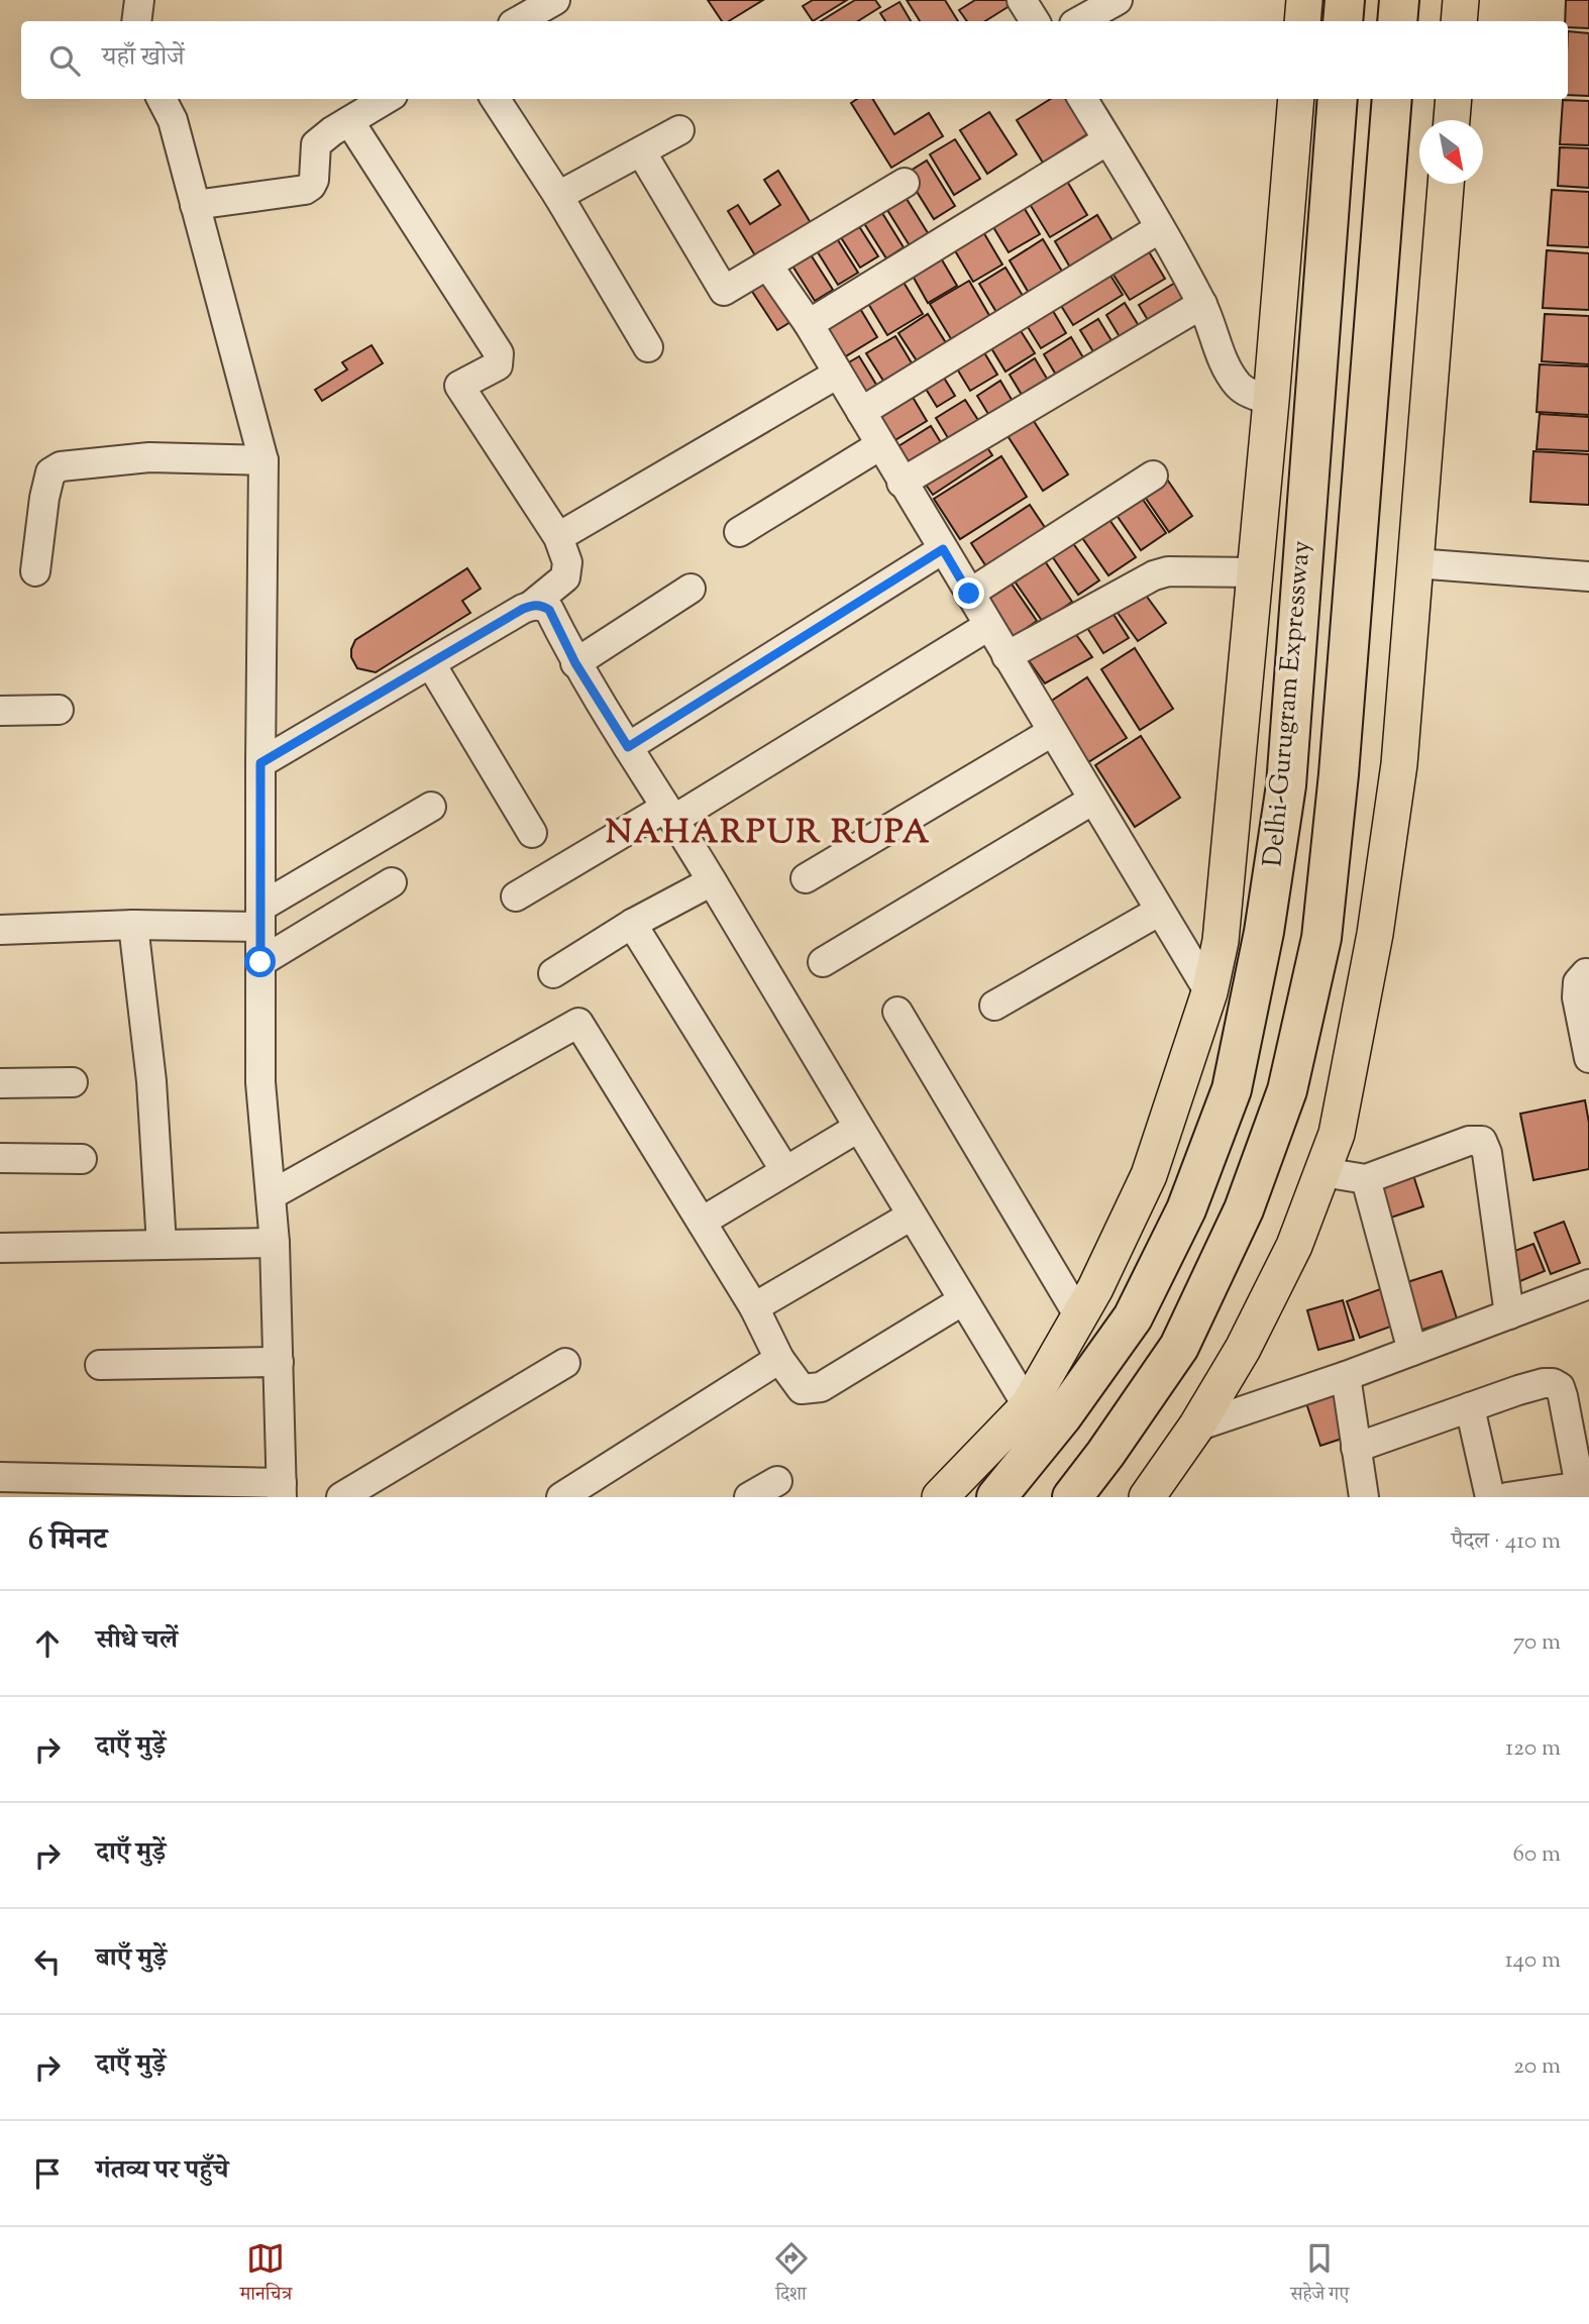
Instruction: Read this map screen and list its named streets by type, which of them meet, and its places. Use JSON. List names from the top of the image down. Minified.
{"streets":{"highway":["Delhi-Gurugram Expressway"]},"districts":["NAHARPUR RUPA"],"north":"bottom right","page":{"search":"यहाँ खोजें","heading":["6 मिनट","पैदल · 410 m"],"list":[["सीधे चलें","70 m"],["दाएँ मुड़ें","120 m"],["दाएँ मुड़ें","60 m"],["बाएँ मुड़ें","140 m"],["दाएँ मुड़ें","20 m"],"गंतव्य पर पहुँचे"],"nav":["मानचित्र","दिशा","सहेजे गए"]}}
